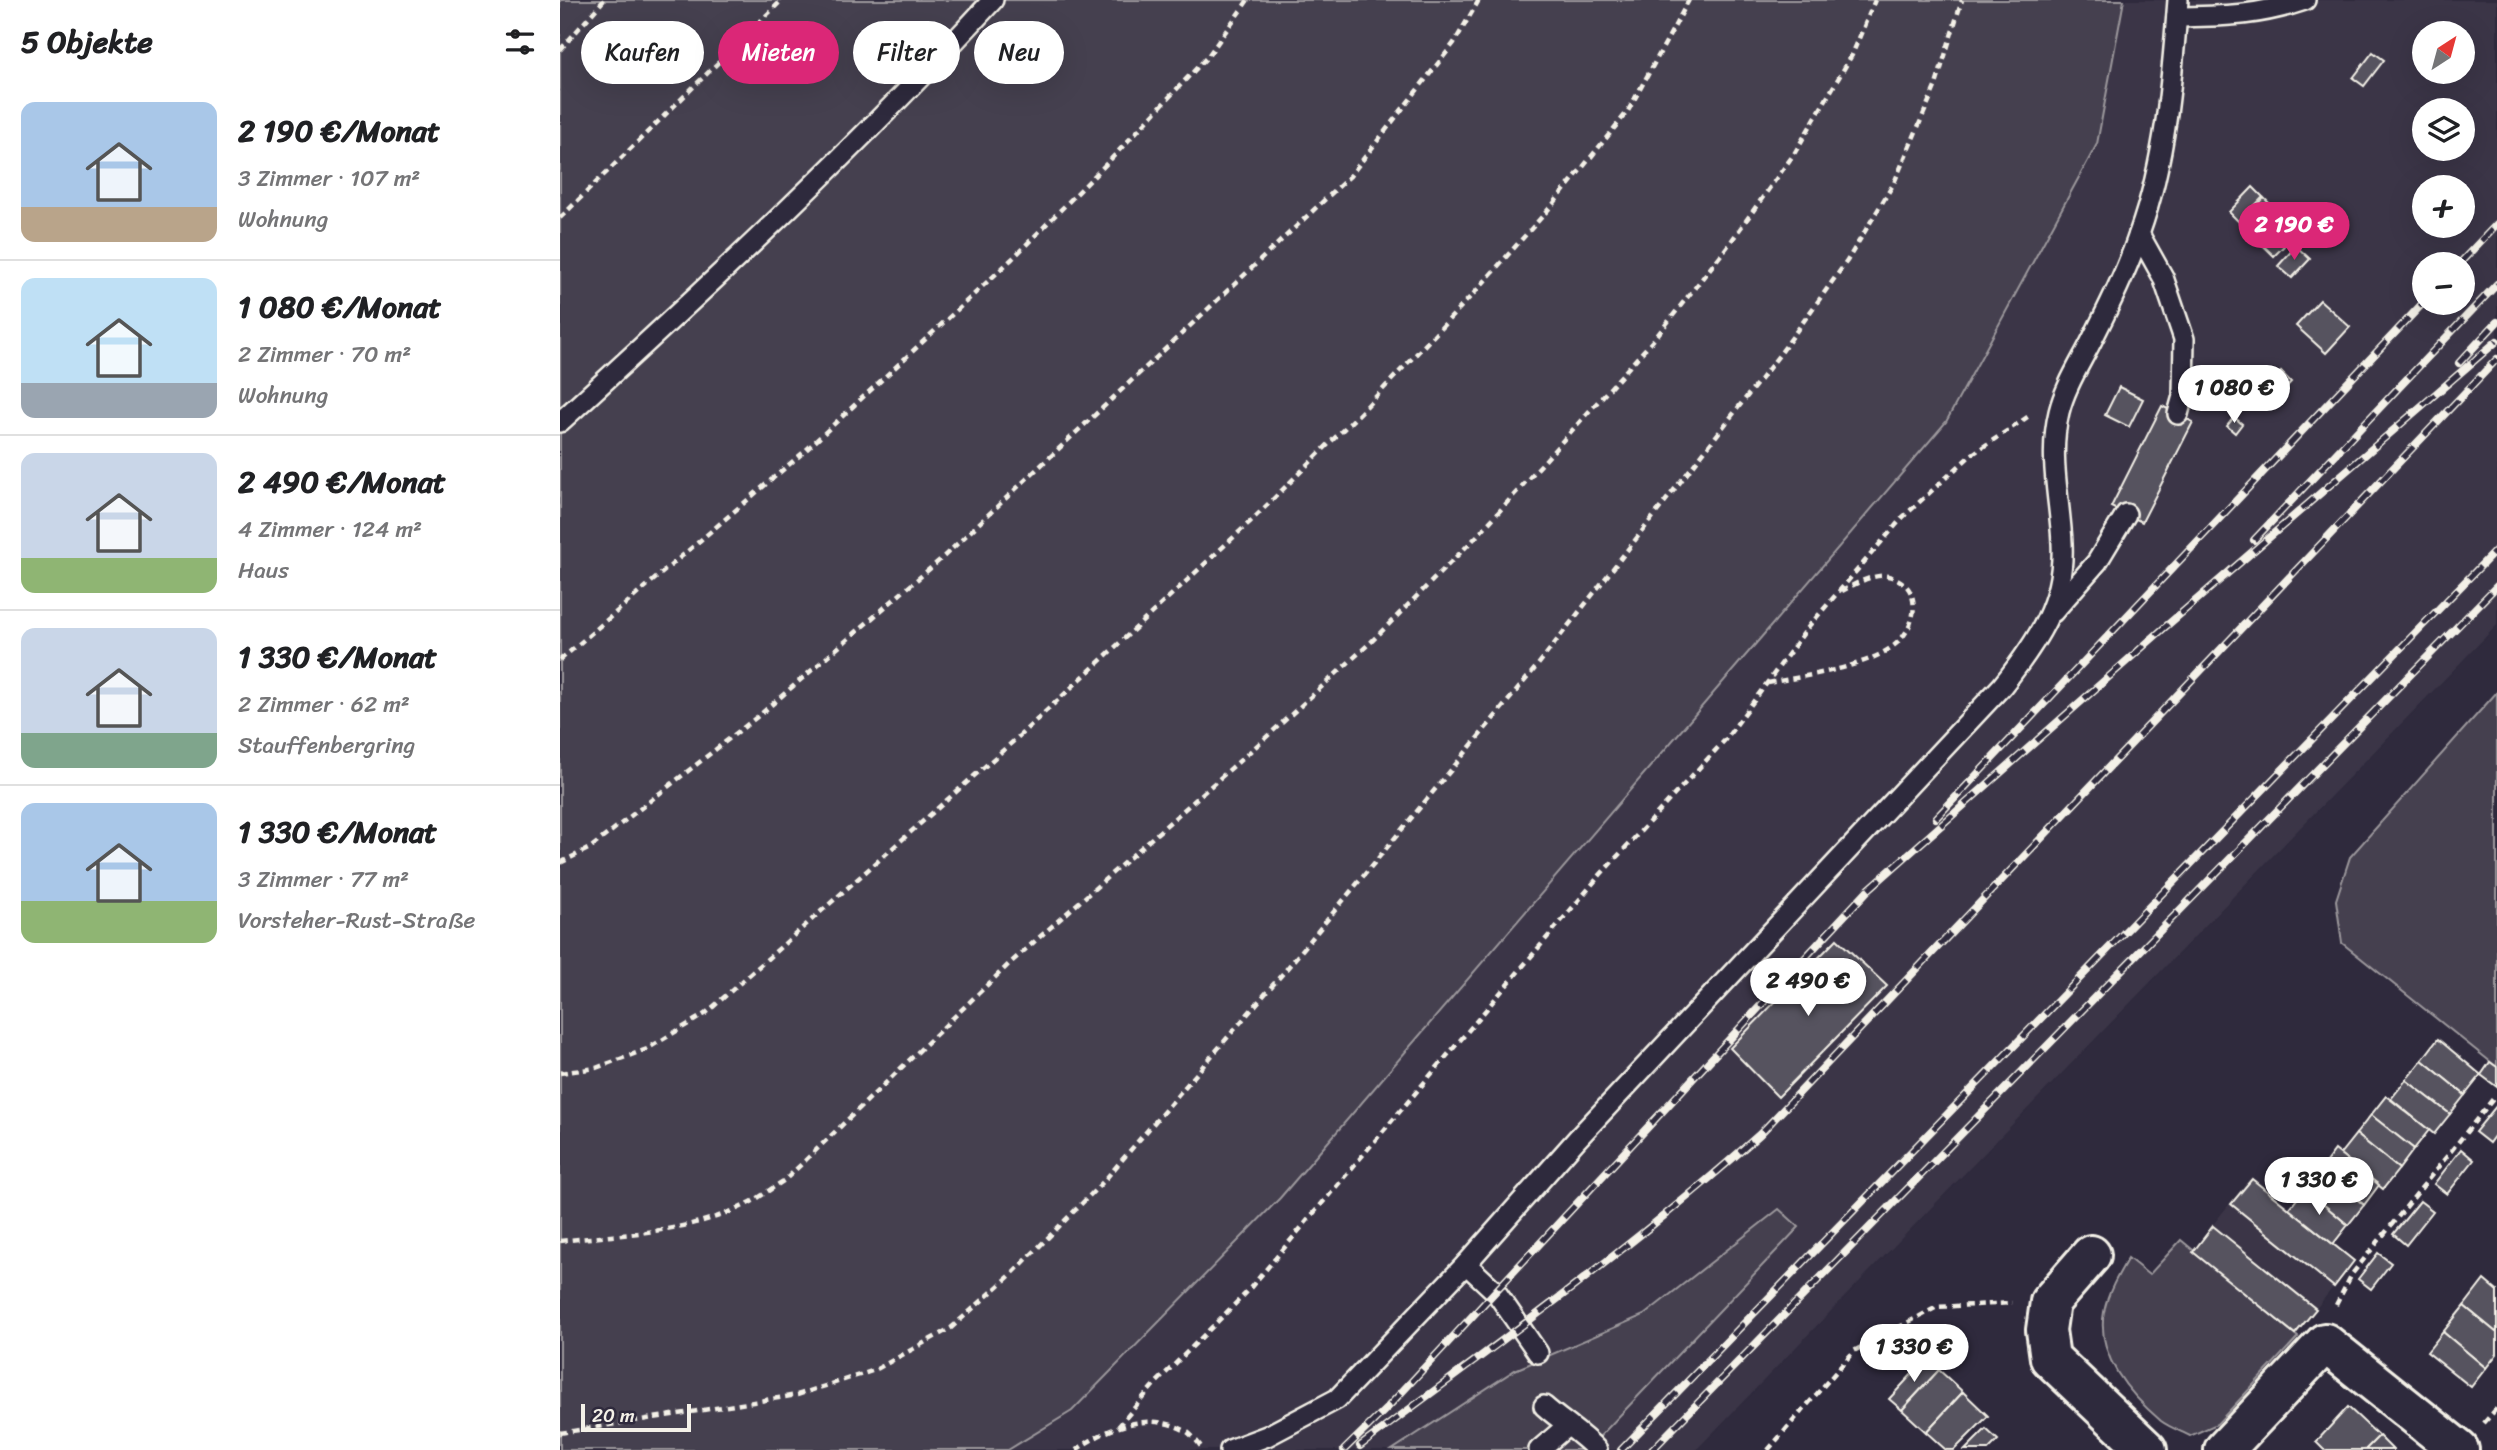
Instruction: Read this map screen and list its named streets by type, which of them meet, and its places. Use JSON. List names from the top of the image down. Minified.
{"scale_bar":"20 m","north":"top right","page":{"heading":"5 Objekte","map_buttons":["+","−"],"chip":["Kaufen","Mieten","Filter","Neu"],"list":[{"name":"2 190 €/Monat","note":"3 Zimmer · 107 m² · Wohnung"},{"name":"1 080 €/Monat","note":"2 Zimmer · 70 m² · Wohnung"},{"name":"2 490 €/Monat","note":"4 Zimmer · 124 m² · Haus"},{"name":"1 330 €/Monat","note":"2 Zimmer · 62 m² · Stauffenbergring"},{"name":"1 330 €/Monat","note":"3 Zimmer · 77 m² · Vorsteher-Rust-Straße"}],"price":["2 190 €","1 080 €","2 490 €","1 330 €","1 330 €"],"scale":"20 m"}}
